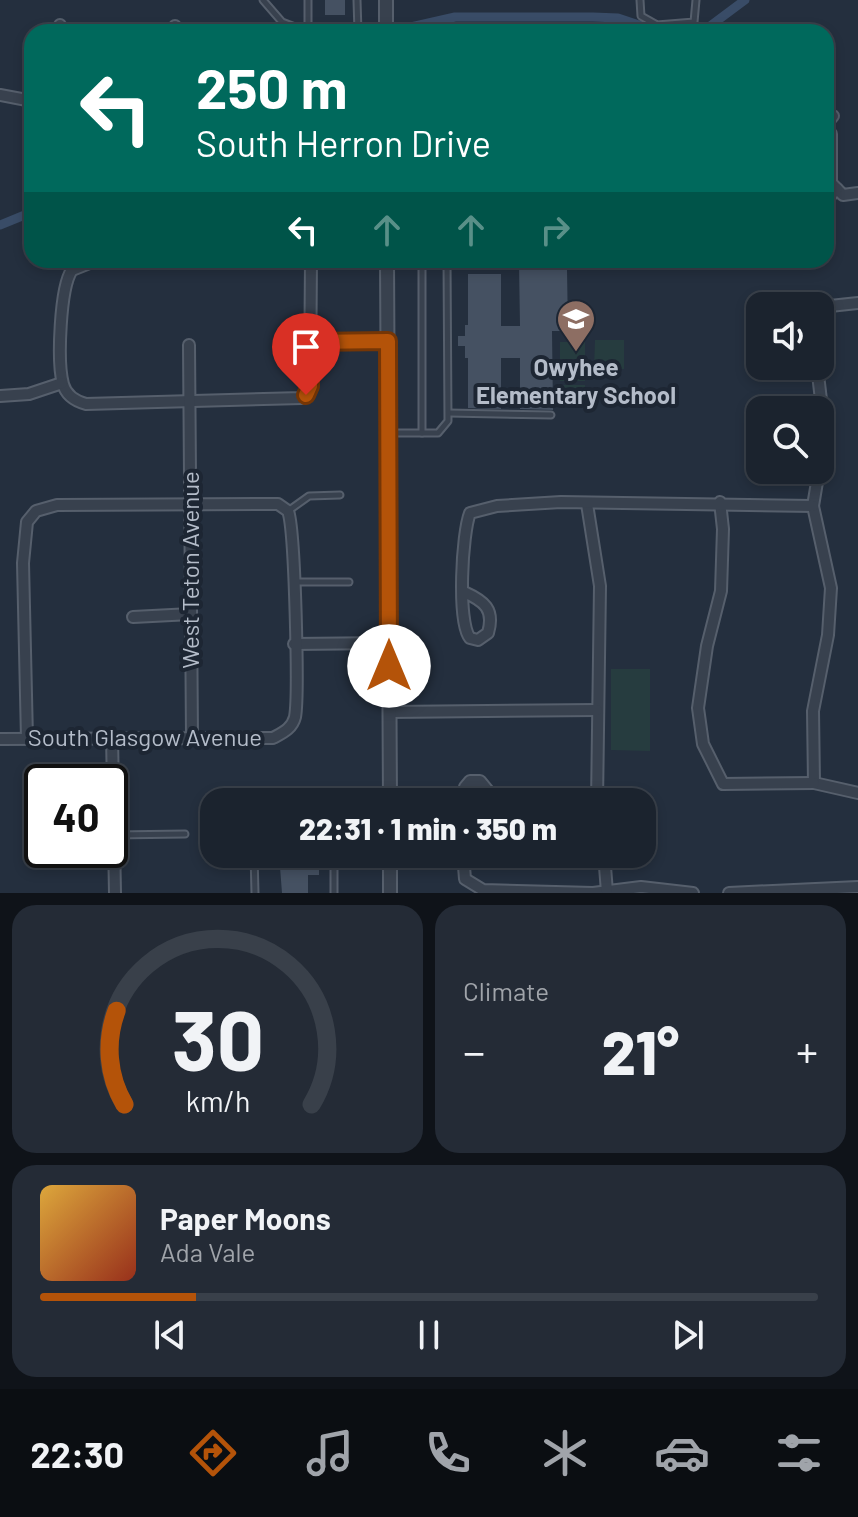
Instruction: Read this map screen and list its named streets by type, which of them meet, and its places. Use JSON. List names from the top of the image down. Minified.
{"streets":{"street":["West Teton Avenue","South Glasgow Avenue"]},"crossings":[["West Teton Avenue","South Glasgow Avenue"]],"places":{"school or university":["Owyhee Elementary School"]},"page":{"turn":["250 m","South Herron Drive"],"limit":"40","trip":"22:31 · 1 min · 350 m","tile":"Climate","heat":["−","21°","+"],"song":["Paper Moons","Ada Vale"],"tabs":"22:30","gauge":["30","km/h"]}}
